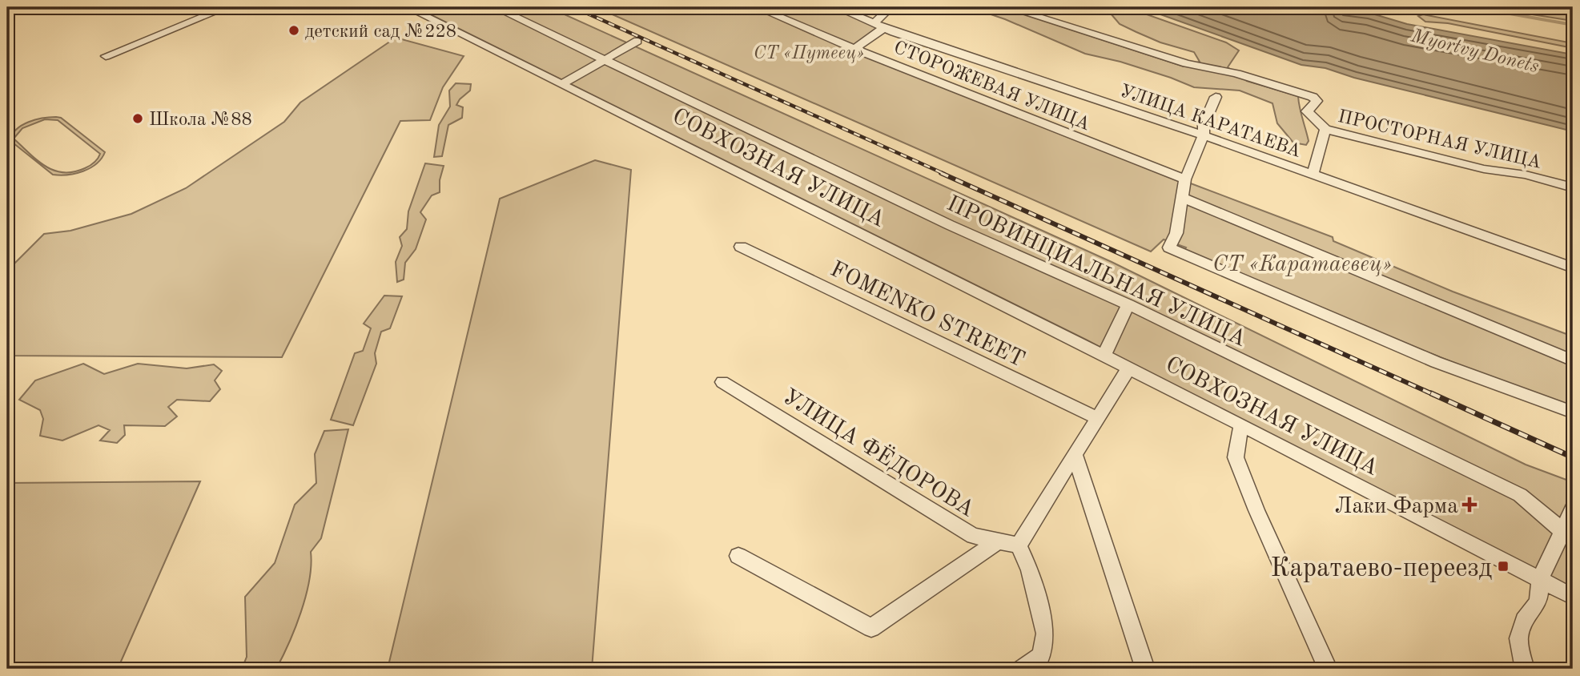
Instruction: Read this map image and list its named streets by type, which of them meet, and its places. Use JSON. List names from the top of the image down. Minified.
{"streets":{"street":["СТОРОЖЕВАЯ УЛИЦА","УЛИЦА КАРАТАЕВА","ПРОСТОРНАЯ УЛИЦА","СОВХОЗНАЯ УЛИЦА","ПРОВИНЦИАЛЬНАЯ УЛИЦА","FOMENKO STREET","УЛИЦА ФЁДОРОВА"]},"crossings":[["СОВХОЗНАЯ УЛИЦА","FOMENKO STREET"],["СОВХОЗНАЯ УЛИЦА","УЛИЦА ФЁДОРОВА"]],"water":["Myortvy Donets"],"parks":["СТ «Путеец»","СТ «Каратаевец»"],"places":{"other":["детский сад №228","Школа №88"],"health":["Лаки Фарма"],"transit":["Каратаево-переезд"]}}
